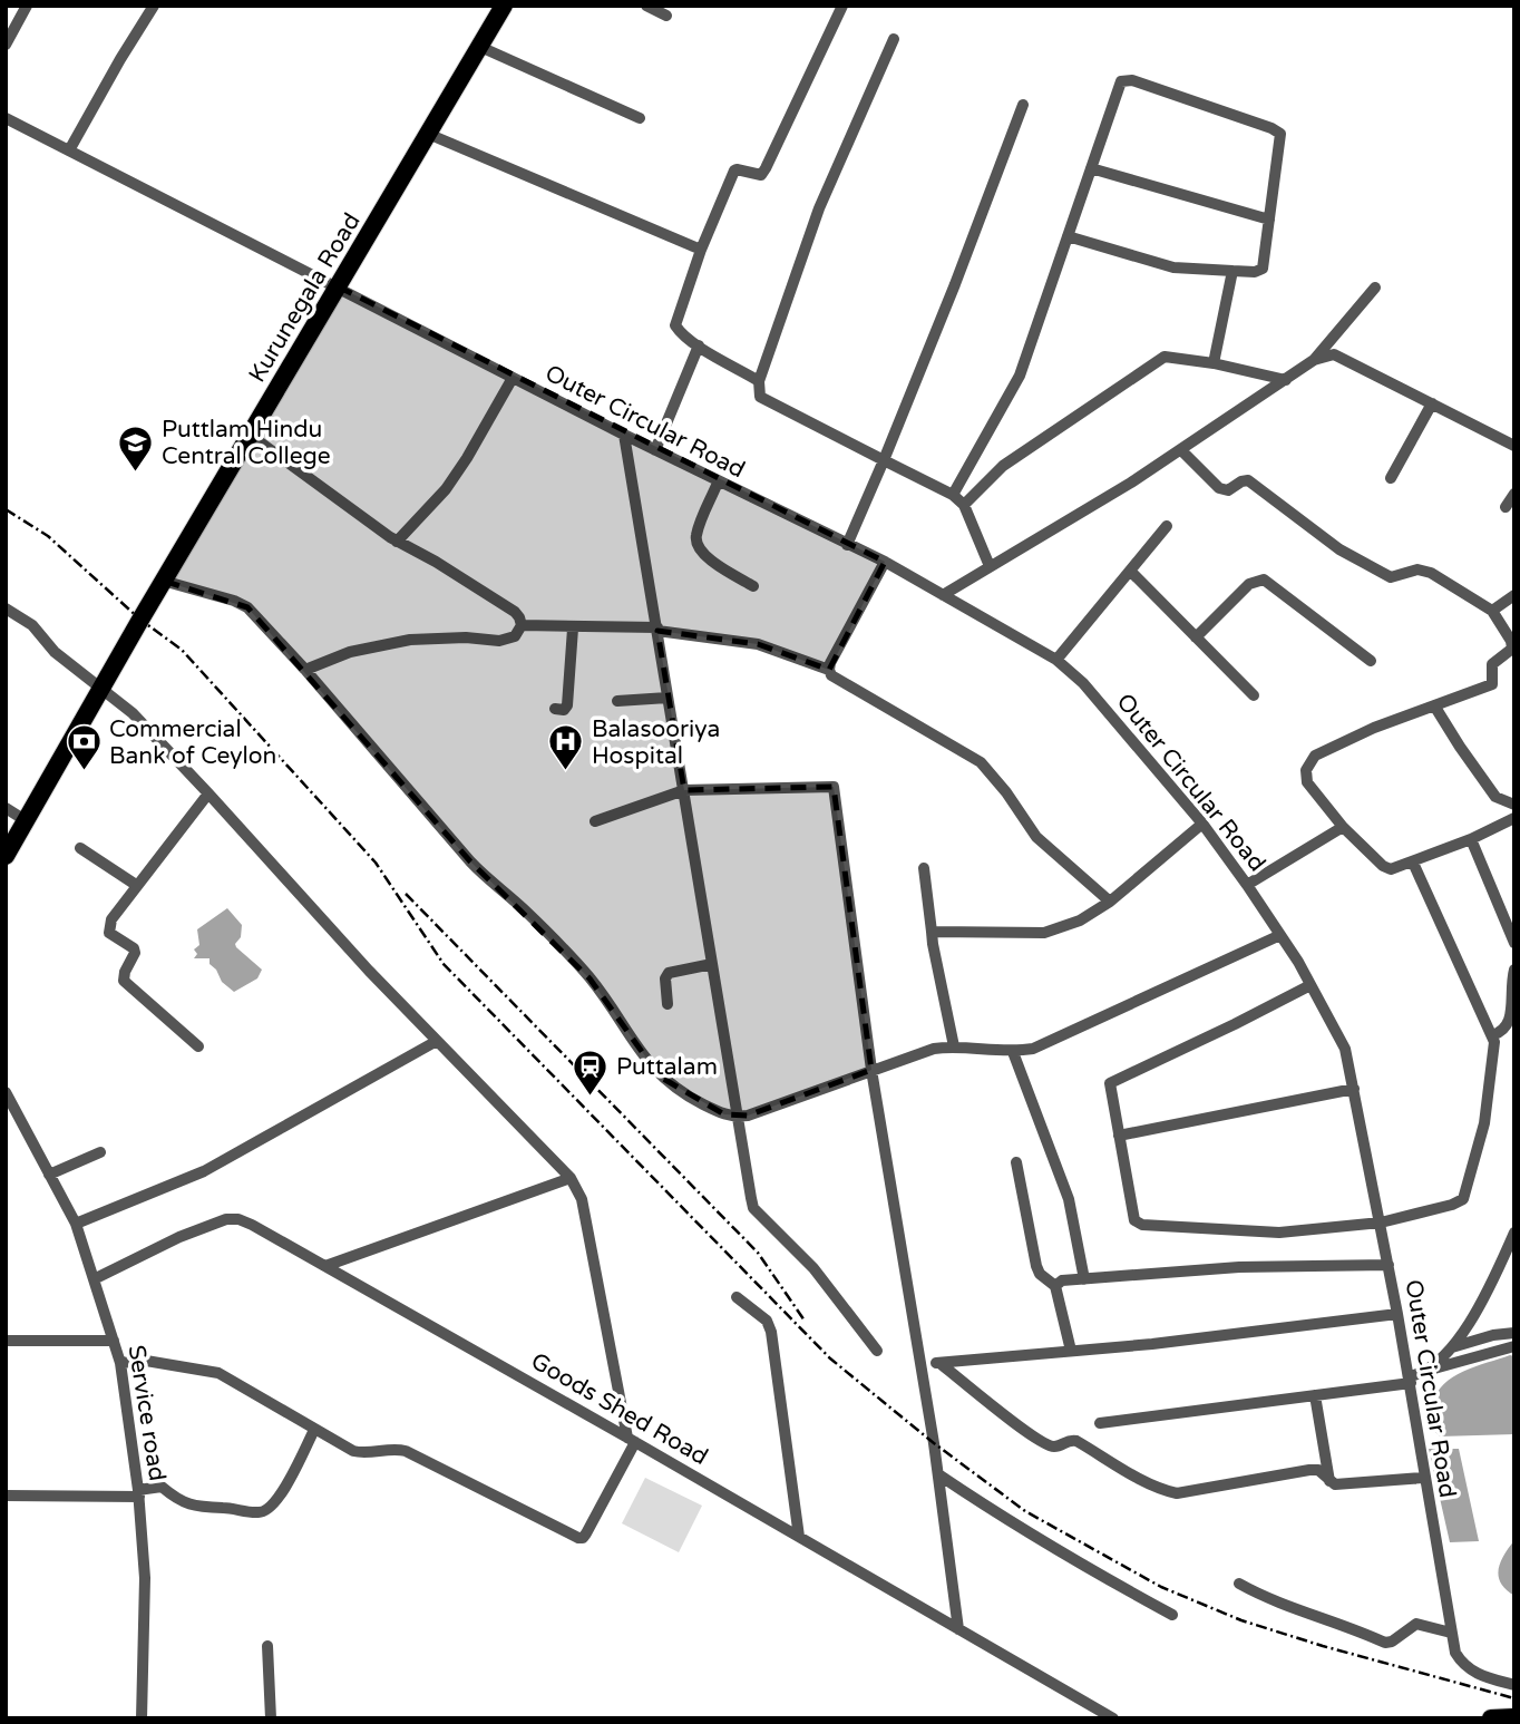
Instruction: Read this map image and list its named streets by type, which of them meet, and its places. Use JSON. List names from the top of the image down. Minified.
{"streets":{"highway":["Kurunegala Road"],"street":["Outer Circular Road","Goods Shed Road","Service road"]},"crossings":[["Kurunegala Road","Outer Circular Road"],["Goods Shed Road","Service road"]],"places":{"school or university":["Puttlam Hindu Central College"],"bank":["Commercial Bank of Ceylon"],"hospital":["Balasooriya Hospital"],"station":["Puttalam"]}}
